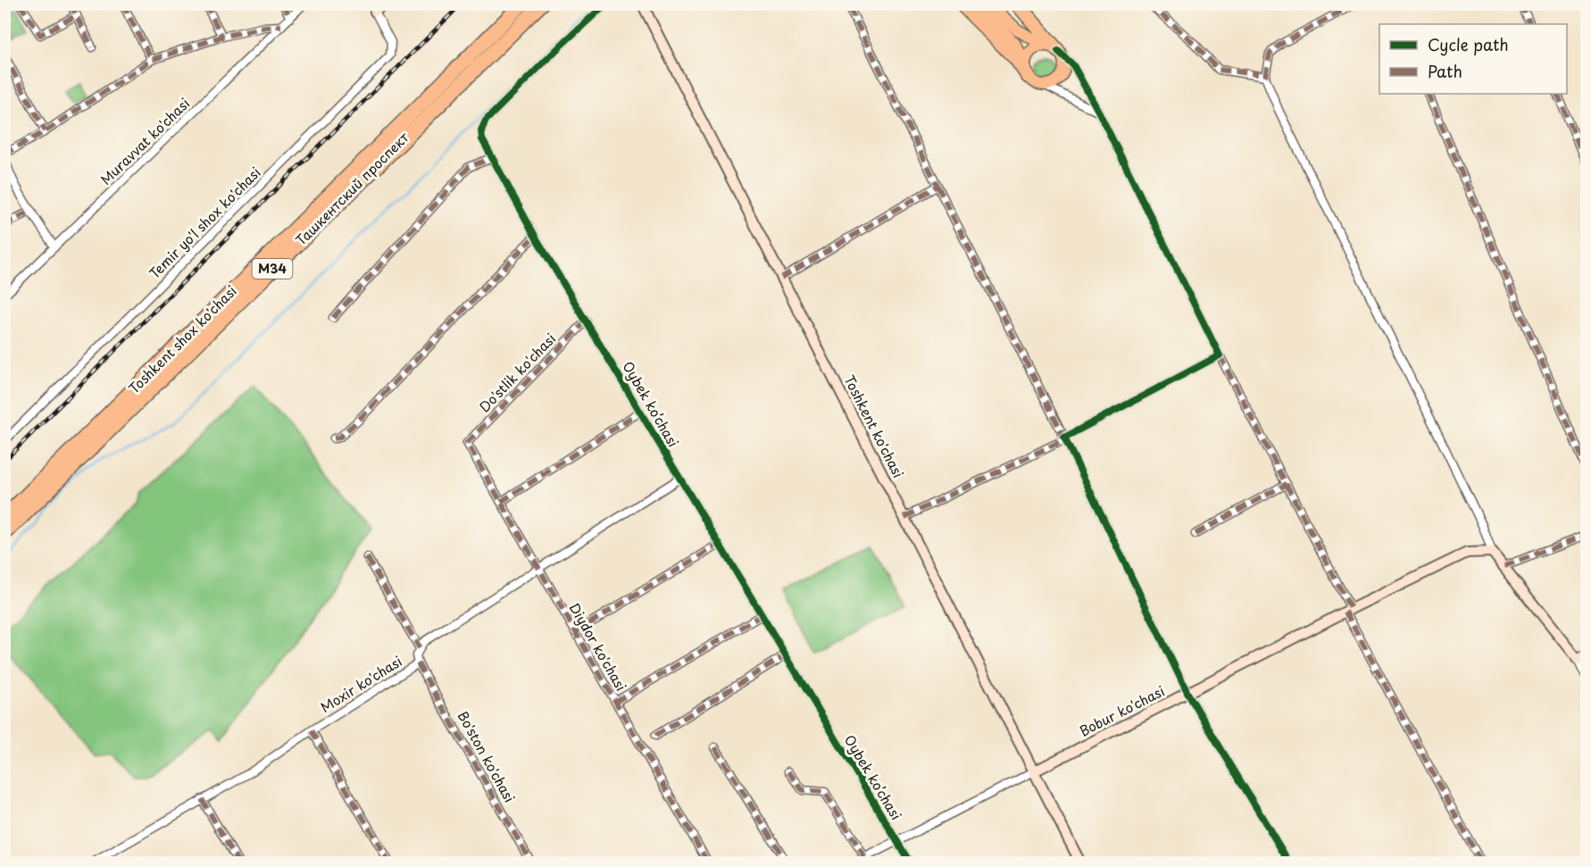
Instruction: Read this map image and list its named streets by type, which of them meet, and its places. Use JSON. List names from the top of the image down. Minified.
{"streets":{"highway":["Ташкентский проспект","M34","Toshkent shox ko'chasi"],"street":["Muravvat ko'chasi","Temir yo'l shox ko'chasi","Do'stlik ko'chasi","Oybek ko’chasi","Toshkent ko'chasi","Diydor ko'chasi","Moxir ko'chasi","Bobur ko'chasi","Bo'ston ko'chasi"]},"crossings":[["Do'stlik ko'chasi","Oybek ko’chasi"],["Do'stlik ko'chasi","Diydor ko'chasi"],["Oybek ko’chasi","Bobur ko'chasi"],["Toshkent ko'chasi","Bobur ko'chasi"],["Moxir ko'chasi","Bo'ston ko'chasi"]],"legend":["Cycle path","Path"]}
